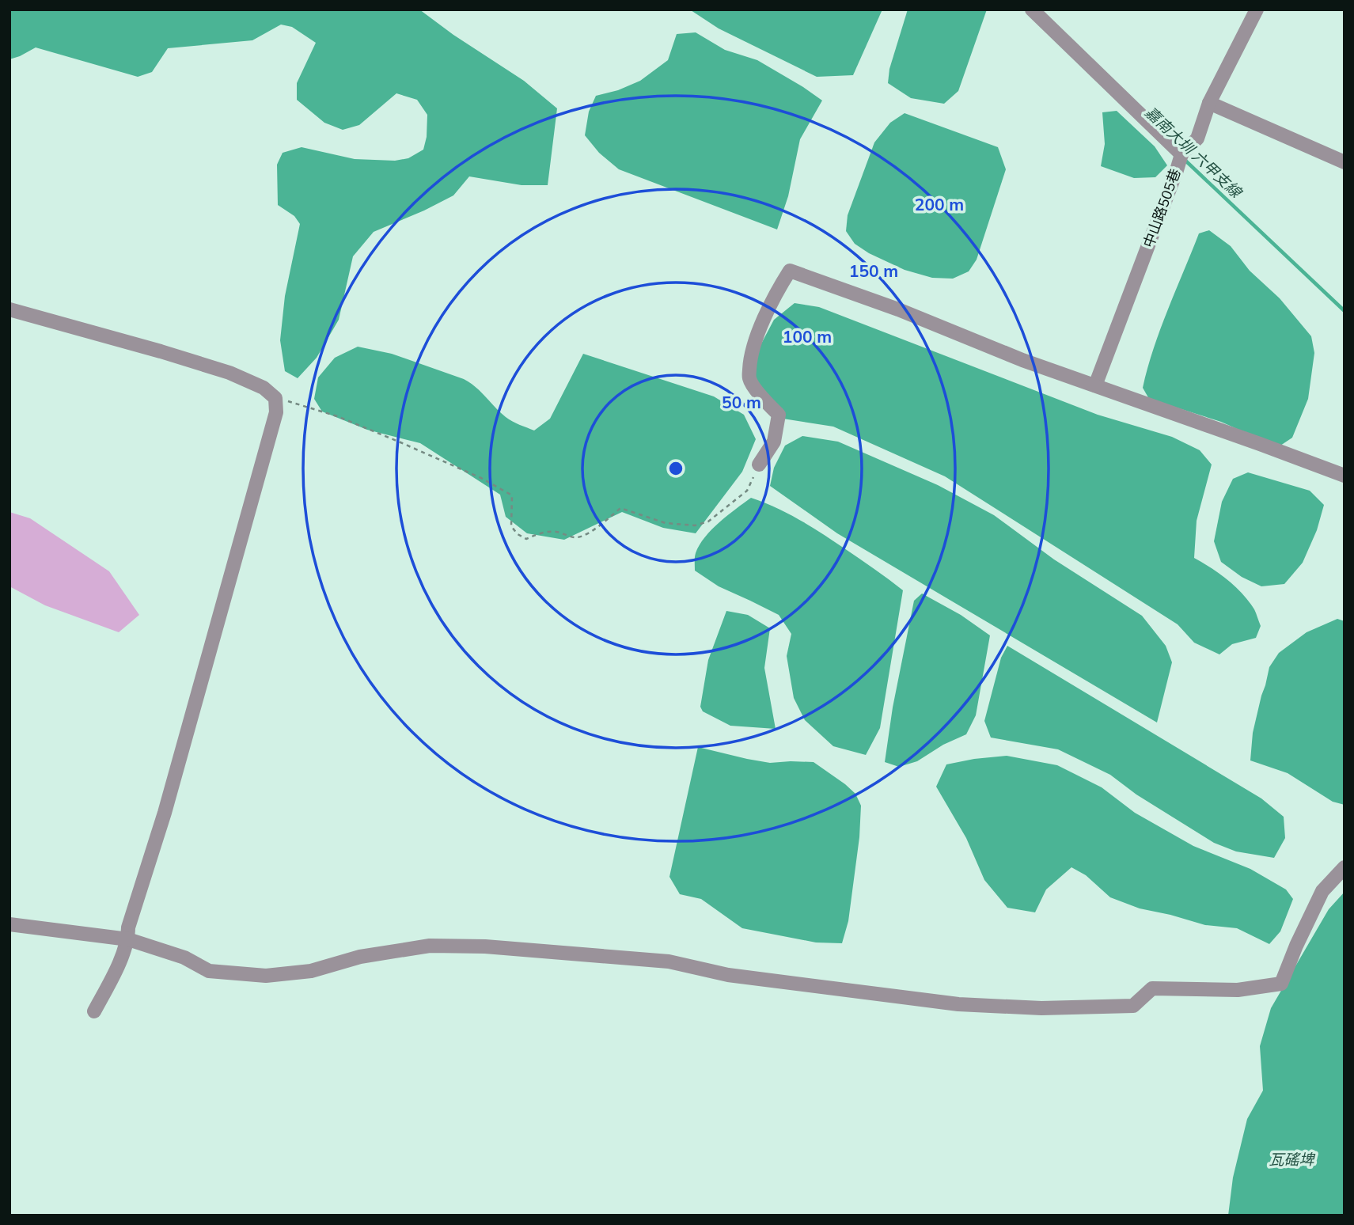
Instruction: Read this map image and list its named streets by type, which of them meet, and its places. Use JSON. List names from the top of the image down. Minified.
{"streets":{"lane":["中山路505巷"]},"water":["嘉南大圳 六甲支線","瓦磘埤"],"rings":["200 m","150 m","100 m","50 m"]}
